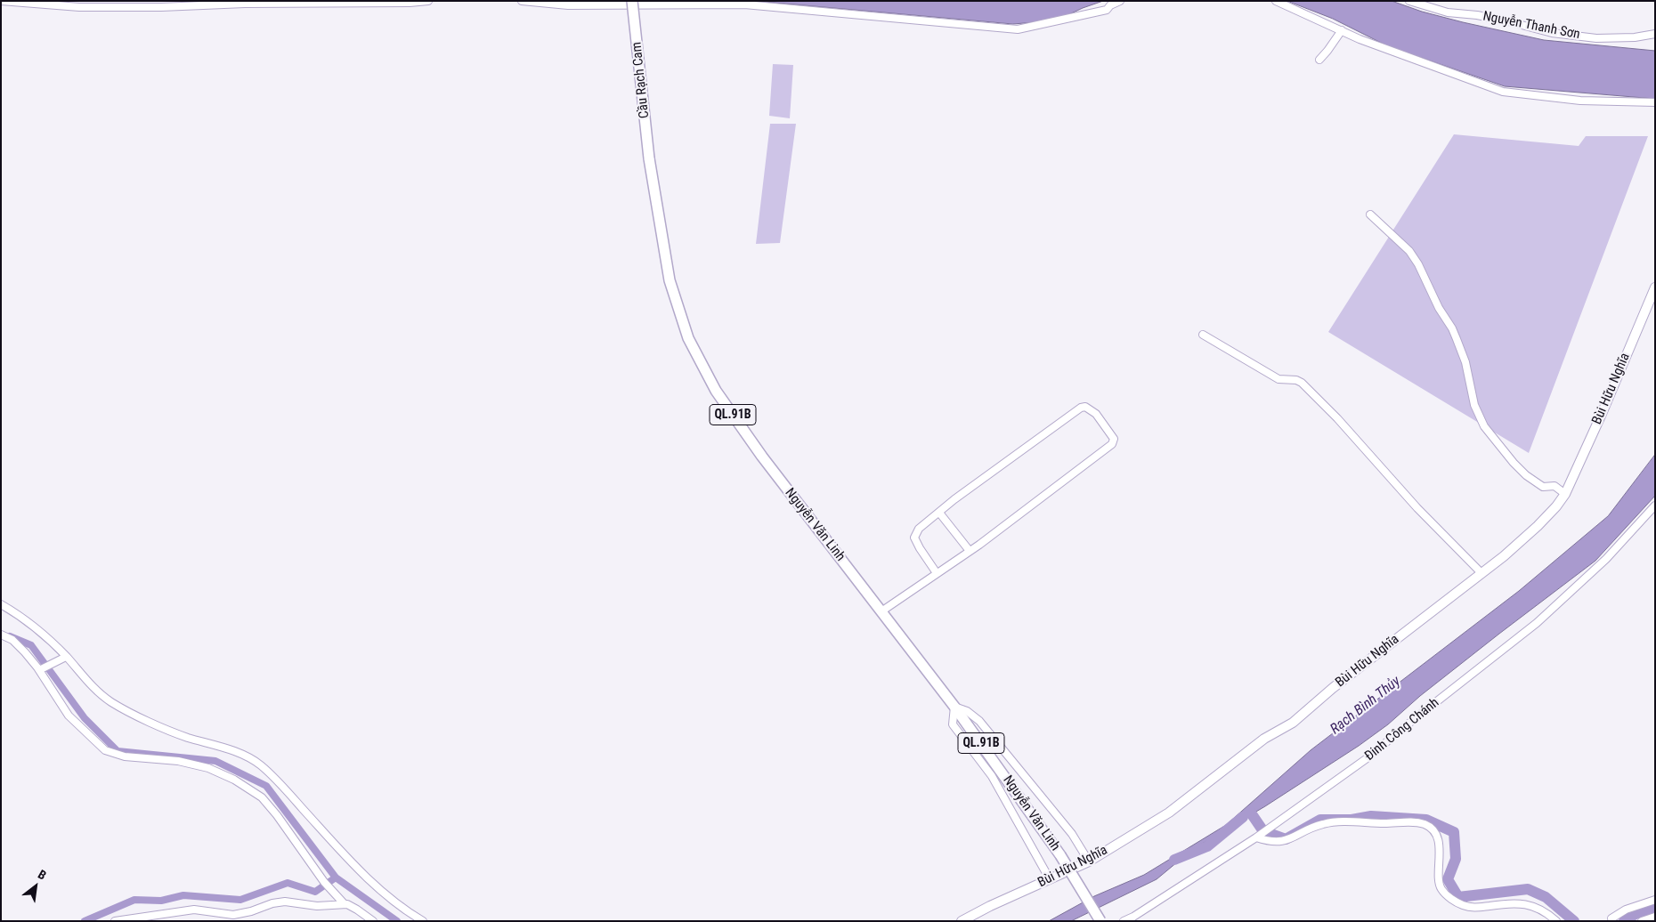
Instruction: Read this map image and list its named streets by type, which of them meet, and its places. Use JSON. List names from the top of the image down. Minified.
{"streets":{"highway":["Cầu Rạch Cam","QL.91B","Nguyễn Văn Linh"],"main road":["Bùi Hữu Nghĩa"],"street":["Nguyễn Thanh Sơn","Đinh Công Chánh"]},"crossings":[["Cầu Rạch Cam","Nguyễn Văn Linh"]],"water":["Rạch Bình Thủy"],"north":"top right"}
